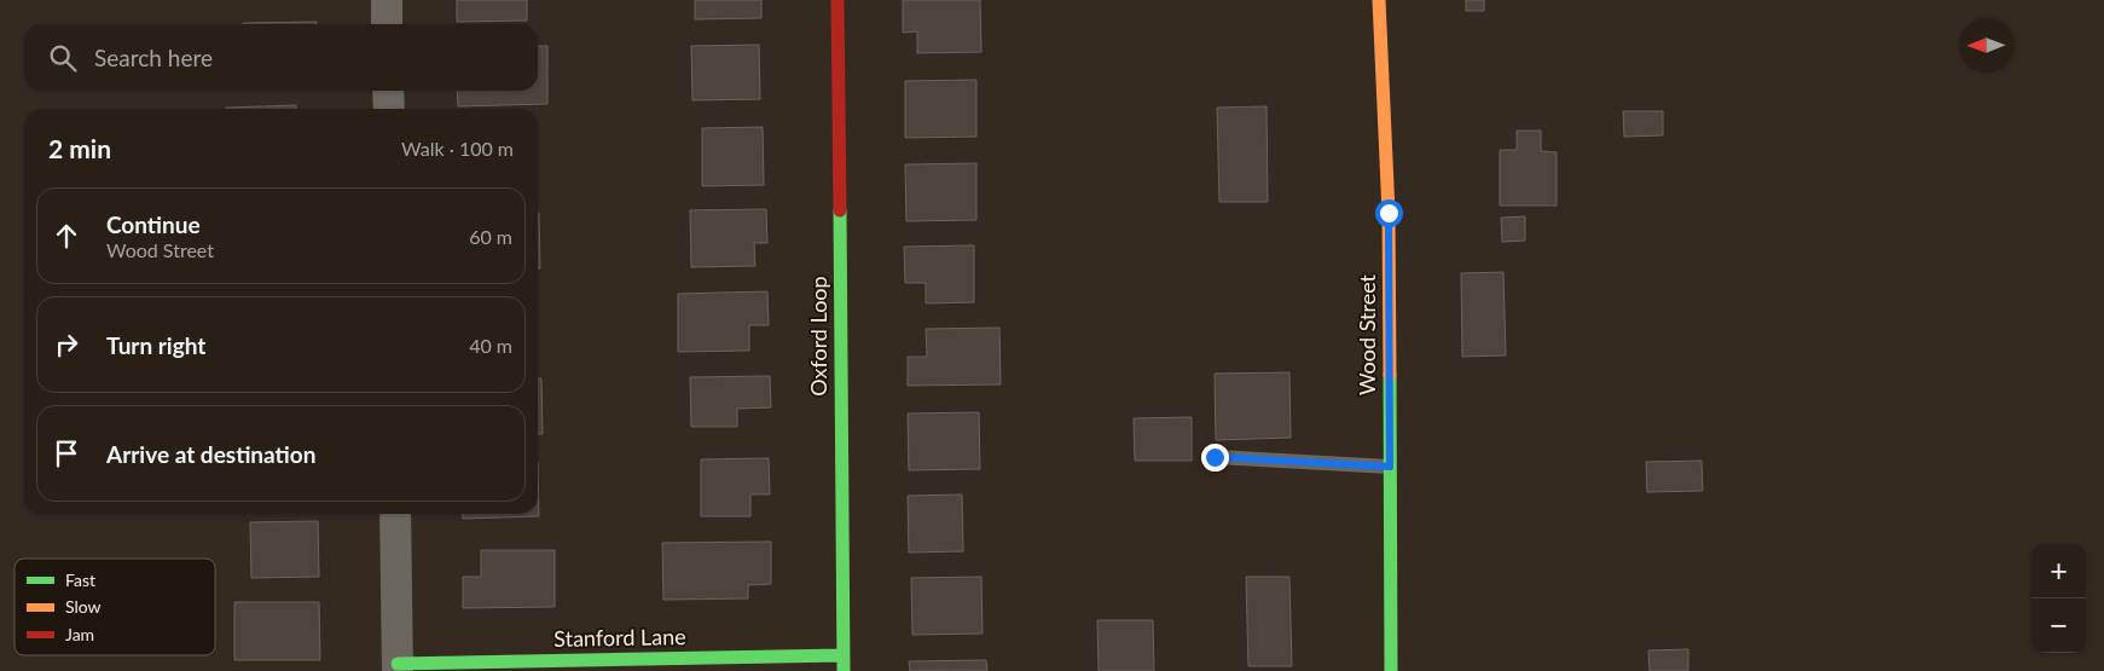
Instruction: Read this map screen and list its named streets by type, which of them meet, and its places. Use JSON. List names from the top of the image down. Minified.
{"streets":{"street":["Wood Street","Oxford Loop","Stanford Lane"]},"crossings":[["Oxford Loop","Stanford Lane"]],"legend":["Fast","Slow","Jam"],"north":"left","page":{"search":"Search here","heading":["2 min","Walk · 100 m"],"list":[["Continue","Wood Street","60 m"],["Turn right","40 m"],"Arrive at destination"],"map_buttons":["+","−"]}}
